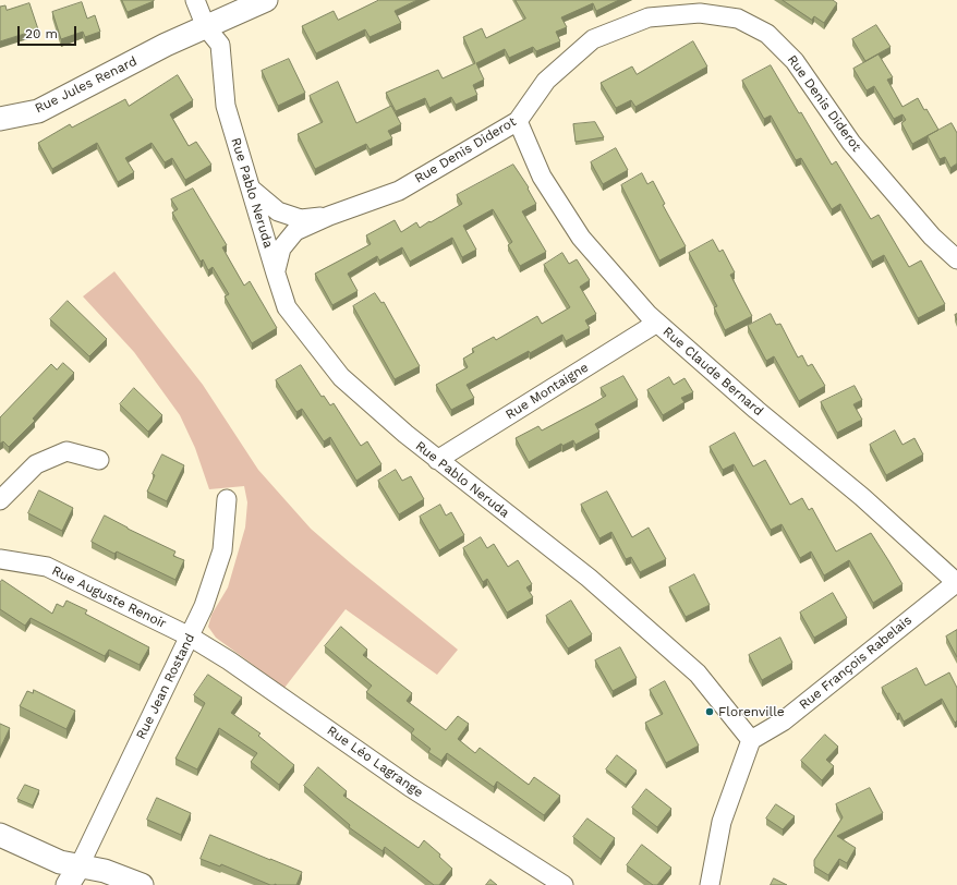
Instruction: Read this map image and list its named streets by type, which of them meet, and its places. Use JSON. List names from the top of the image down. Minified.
{"streets":{"street":["Rue Jules Renard","Rue Denis Diderot","Rue Pablo Neruda","Rue Claude Bernard","Rue Montaigne","Rue Auguste Renoir","Rue François Rabelais","Rue Jean Rostand","Rue Léo Lagrange"]},"crossings":[["Rue Jules Renard","Rue Pablo Neruda"],["Rue Denis Diderot","Rue Pablo Neruda"],["Rue Denis Diderot","Rue Claude Bernard"],["Rue Pablo Neruda","Rue Montaigne"],["Rue Pablo Neruda","Rue François Rabelais"],["Rue Claude Bernard","Rue Montaigne"],["Rue Claude Bernard","Rue François Rabelais"],["Rue Auguste Renoir","Rue Jean Rostand"],["Rue Auguste Renoir","Rue Léo Lagrange"],["Rue Jean Rostand","Rue Léo Lagrange"]],"places":["Florenville"],"scale_bar":"20 m"}
